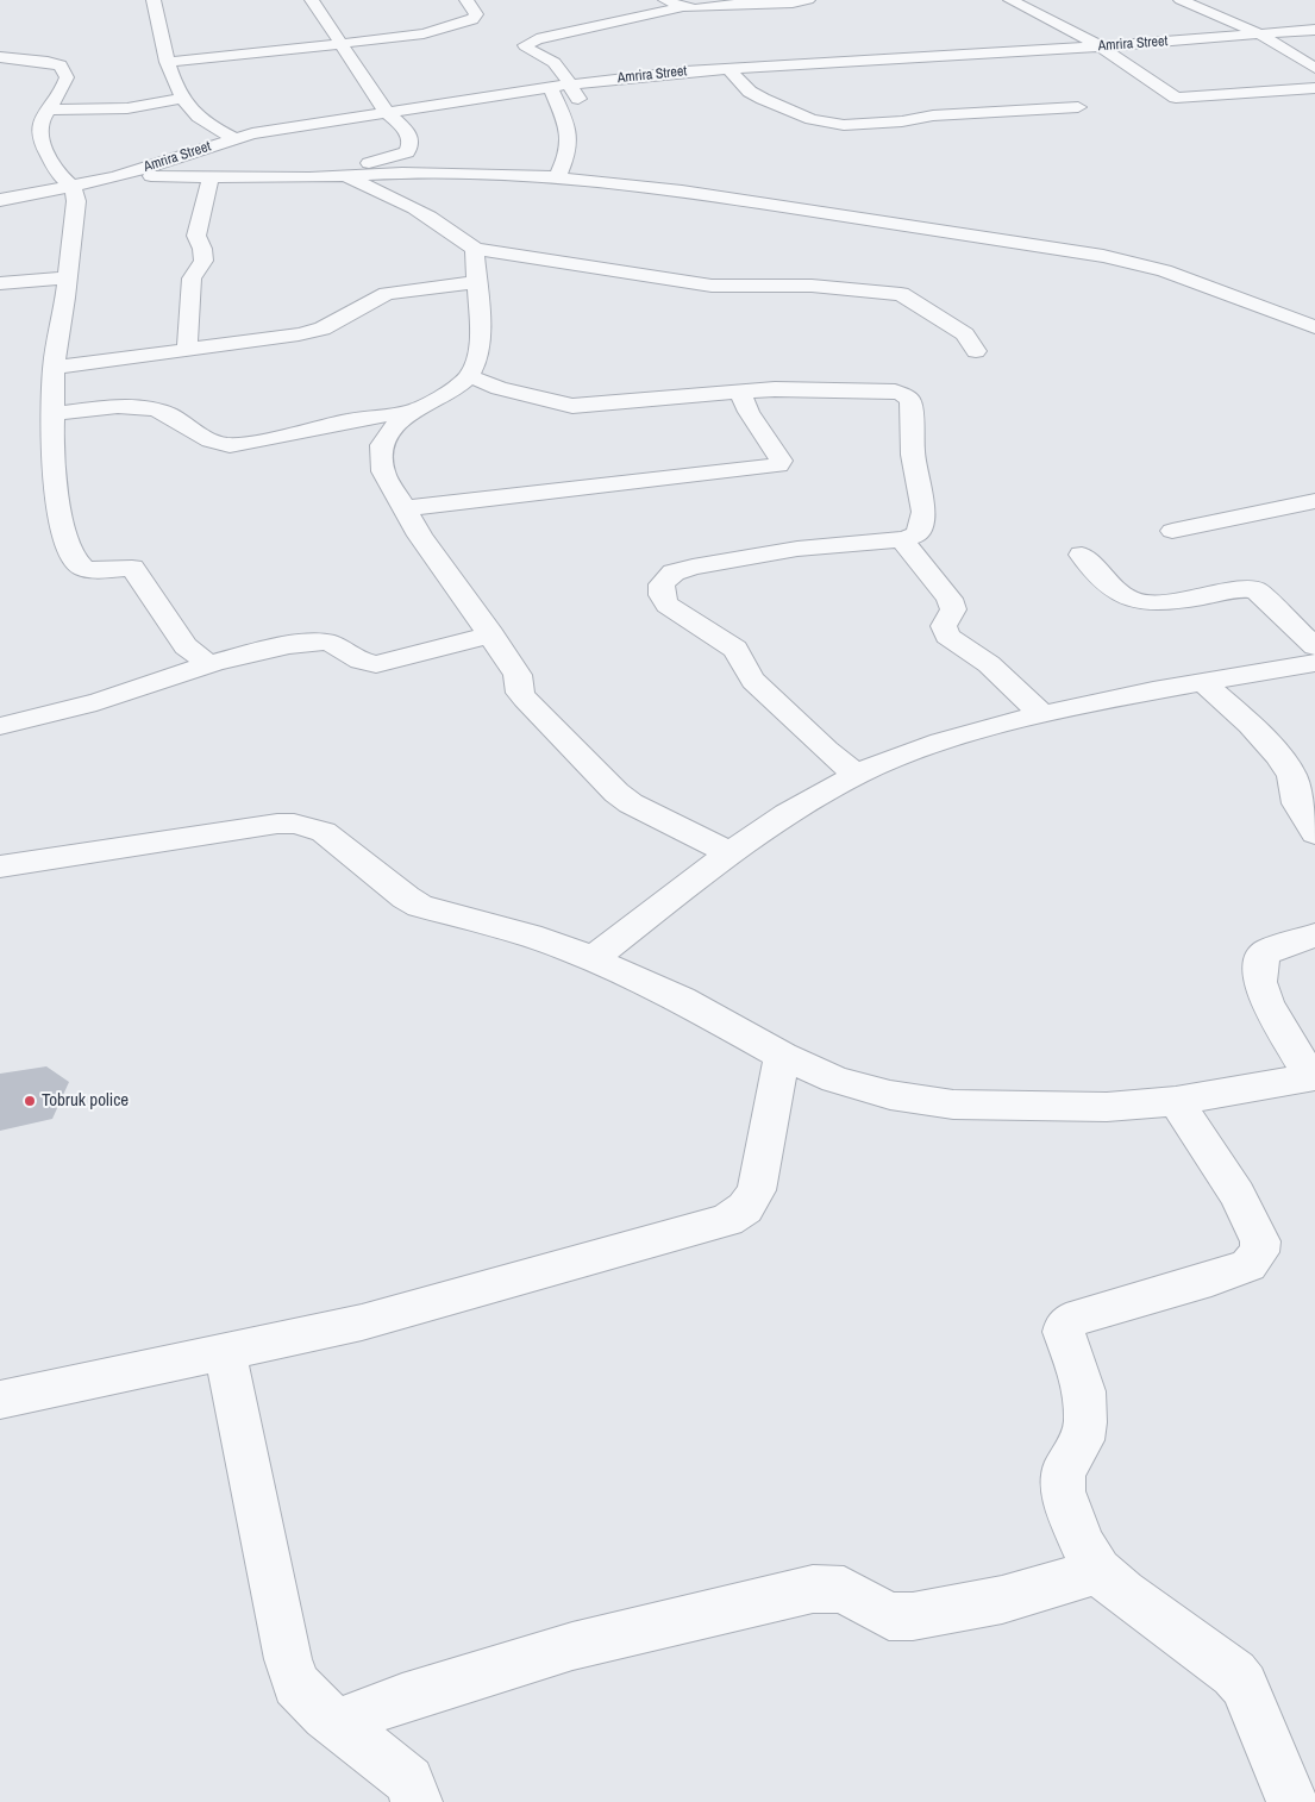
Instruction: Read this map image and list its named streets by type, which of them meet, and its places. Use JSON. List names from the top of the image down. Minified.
{"streets":{"street":["Amrira Street"]},"places":["Tobruk police"]}
